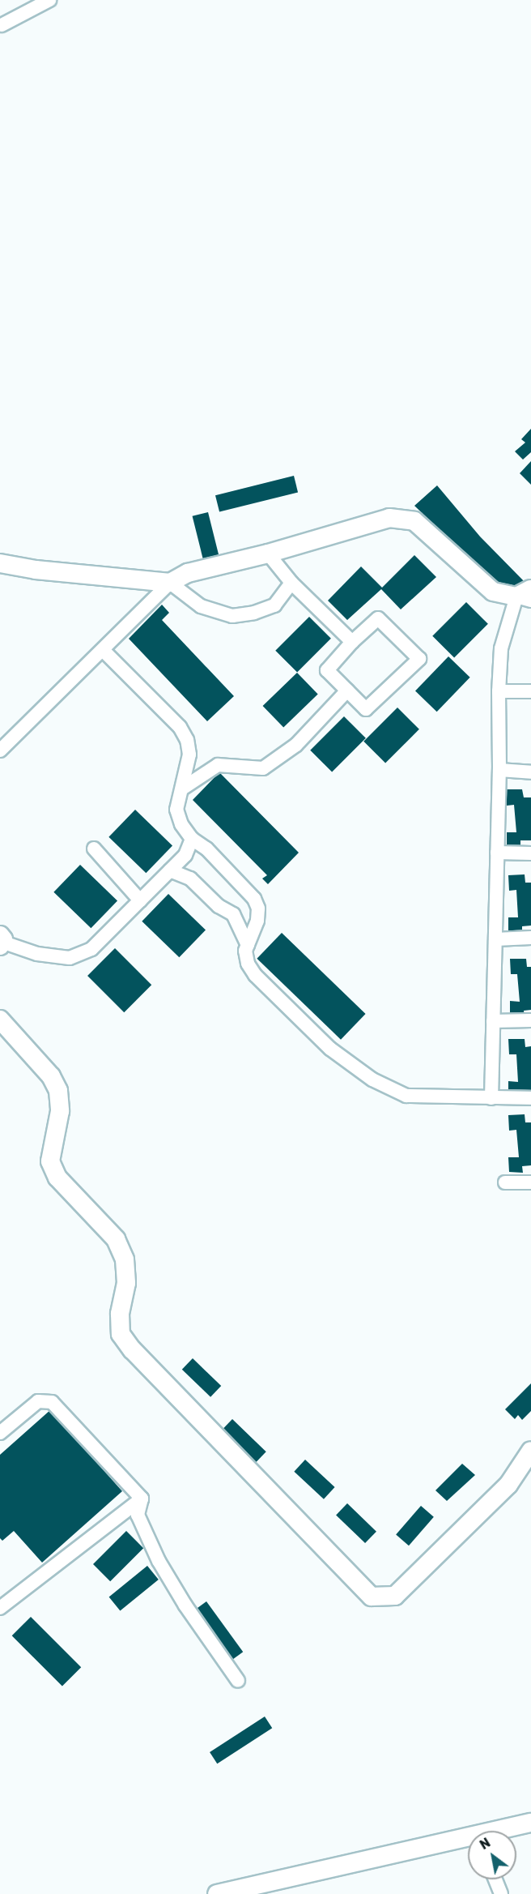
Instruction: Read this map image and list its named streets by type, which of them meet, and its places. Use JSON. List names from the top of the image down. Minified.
{"north":"top left"}
